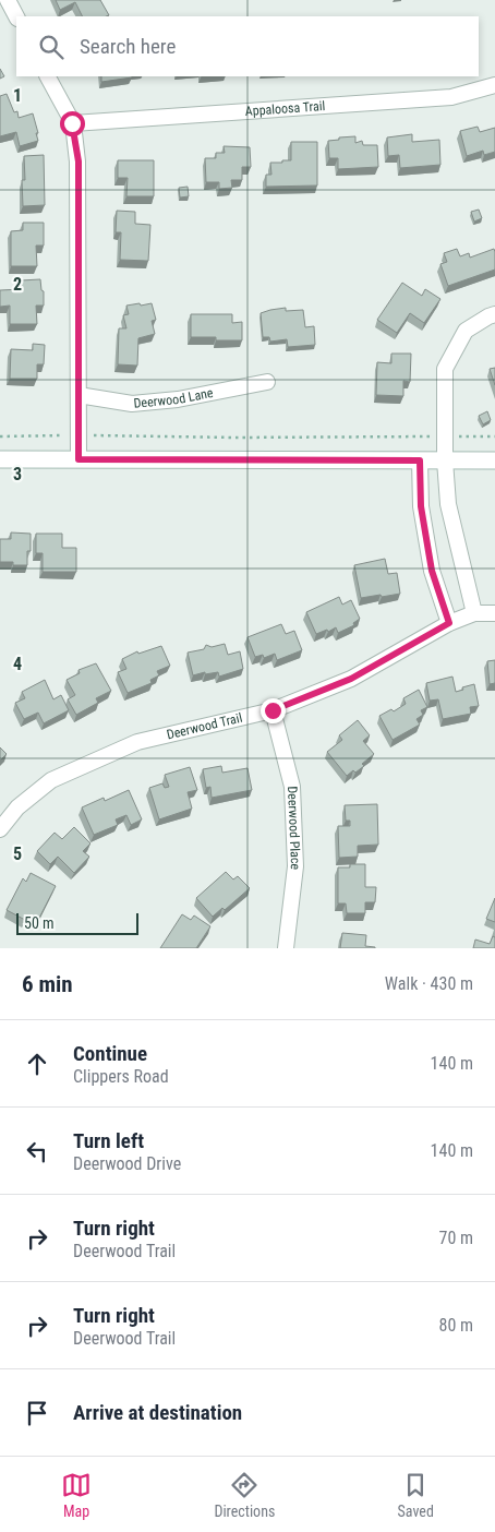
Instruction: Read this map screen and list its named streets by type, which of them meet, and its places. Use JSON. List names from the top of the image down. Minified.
{"streets":{"street":["Appaloosa Trail","Deerwood Lane","Deerwood Trail","Deerwood Place"]},"crossings":[["Deerwood Trail","Deerwood Place"]],"scale_bar":"50 m","page":{"search":"Search here","scale":"50 m","heading":["6 min","Walk · 430 m"],"list":[["Continue","Clippers Road","140 m"],["Turn left","Deerwood Drive","140 m"],["Turn right","Deerwood Trail","70 m"],["Turn right","Deerwood Trail","80 m"],"Arrive at destination"],"nav":["Map","Directions","Saved"]},"grid":{"rows":["1","2","3","4","5"]}}
